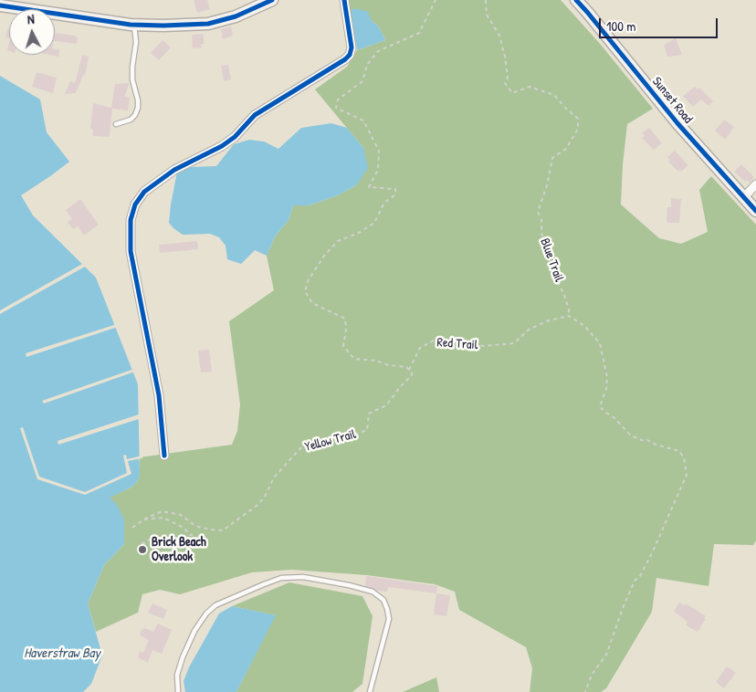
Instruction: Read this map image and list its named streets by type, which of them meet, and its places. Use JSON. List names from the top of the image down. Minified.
{"streets":{"street":["Sunset Road"],"path":["Blue Trail","Red Trail","Yellow Trail"]},"crossings":[["Blue Trail","Red Trail"],["Red Trail","Yellow Trail"]],"water":["Haverstraw Bay"],"places":["Brick Beach Overlook"],"scale_bar":"100 m","north":"top"}
